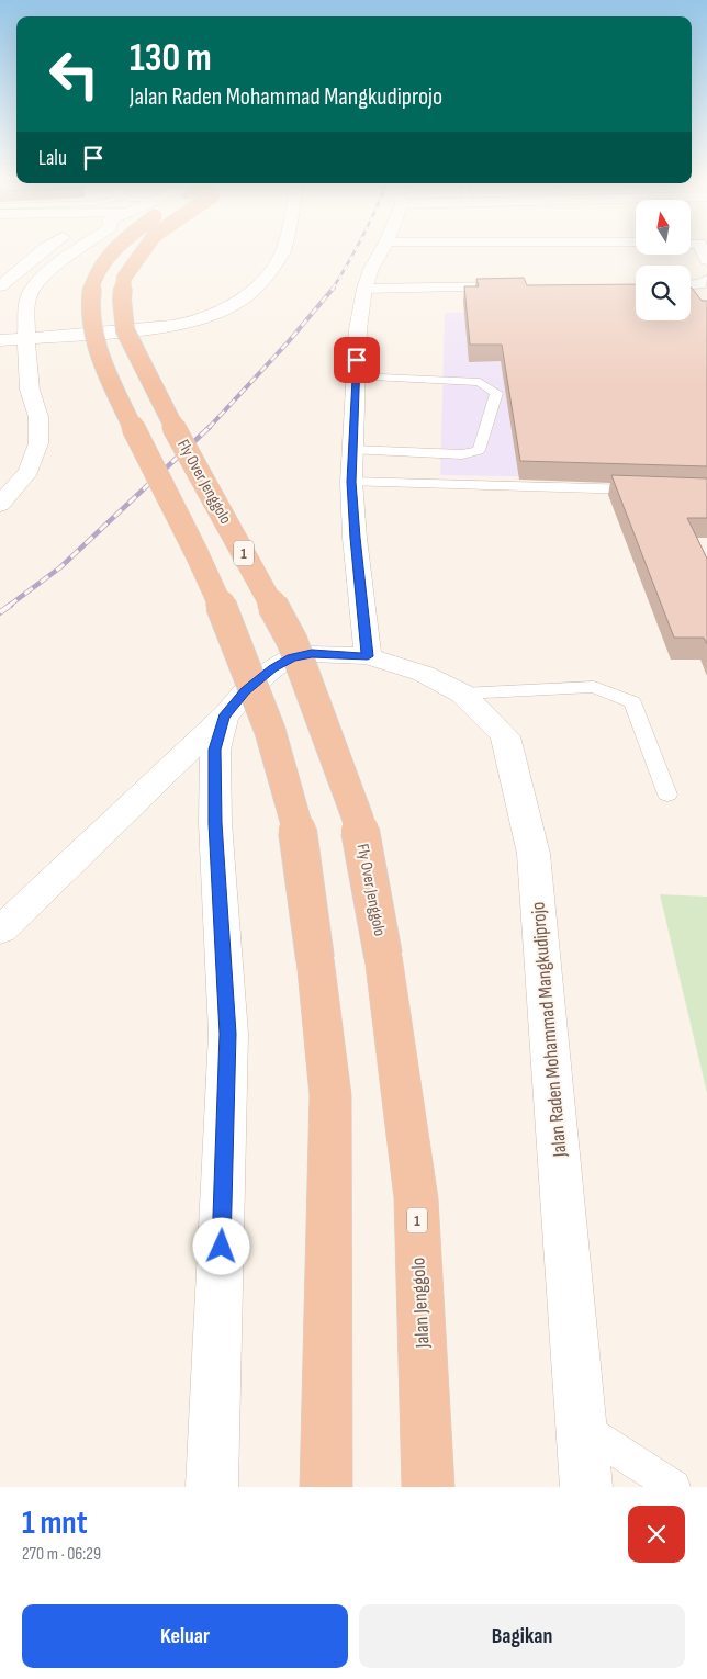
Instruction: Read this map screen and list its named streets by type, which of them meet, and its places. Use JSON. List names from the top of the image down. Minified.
{"streets":{"highway":["Fly Over Jenggolo","1","Jalan Jenggolo"],"street":["Jalan Raden Mohammad Mangkudiprojo"]},"crossings":[["Fly Over Jenggolo","Jalan Jenggolo"]],"north":"top","page":{"turn":["130 m","Jalan Raden Mohammad Mangkudiprojo"],"then":"Lalu","heading":["1 mnt","270 m · 06:29"],"buttons":["Keluar","Bagikan"]}}
